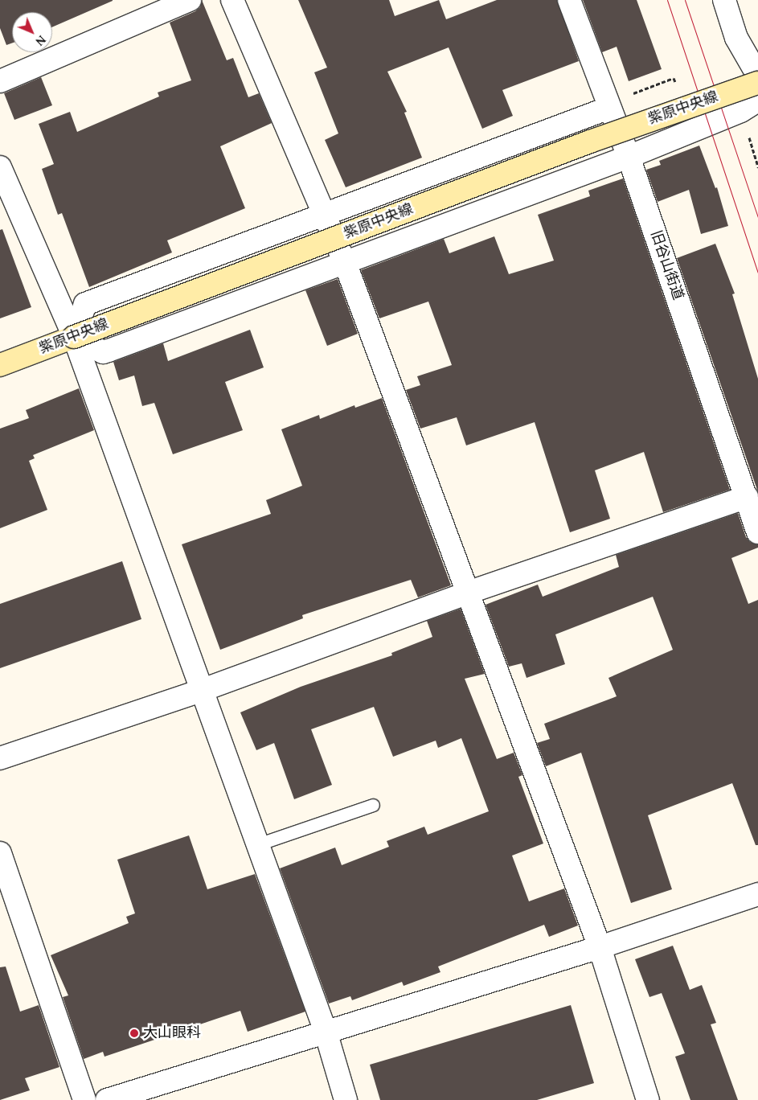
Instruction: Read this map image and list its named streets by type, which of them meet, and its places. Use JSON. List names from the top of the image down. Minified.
{"streets":{"street":["紫原中央線","旧谷山街道"]},"places":["大山眼科"],"north":"bottom right"}
